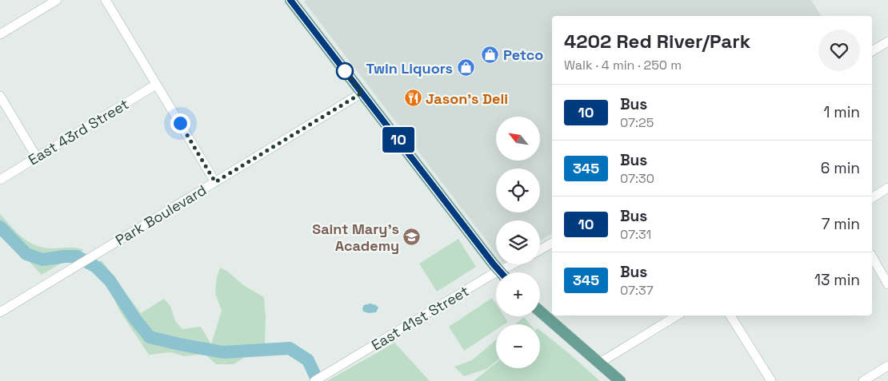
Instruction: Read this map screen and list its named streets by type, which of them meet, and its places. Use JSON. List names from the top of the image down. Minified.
{"streets":{"street":["East 43rd Street","Park Boulevard","East 41st Street"]},"places":{"shop":["Petco","Twin Liquors"],"restaurant":["Jason's Deli"],"school or university":["Saint Mary's Academy"]},"lines":["bus line 10"],"north":"top left","page":{"on_map":"10","heading":["4202 Red River/Park","Walk · 4 min · 250 m"],"list":[{"mark":"10","name":"Bus","note":"07:25","value":"1 min"},{"mark":"345","name":"Bus","note":"07:30","value":"6 min"},{"mark":"10","name":"Bus","note":"07:31","value":"7 min"},{"mark":"345","name":"Bus","note":"07:37","value":"13 min"}],"map_buttons":["+","−"]}}
